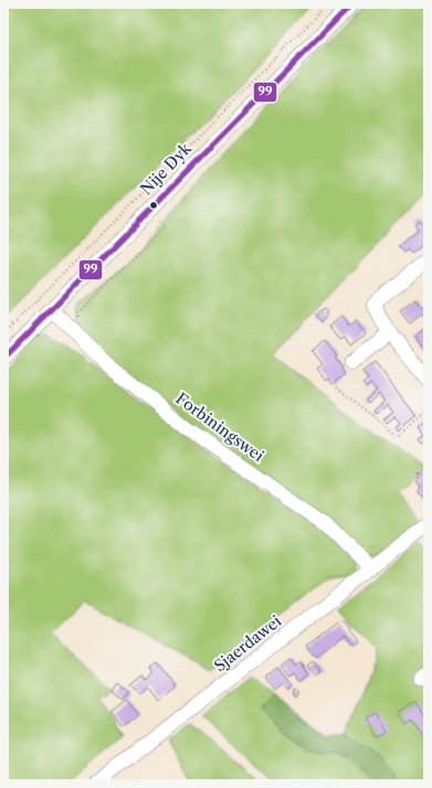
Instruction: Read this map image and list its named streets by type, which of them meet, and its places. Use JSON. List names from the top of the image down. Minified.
{"streets":{"street":["Nije Dyk","Forbiningswei","Sjaerdawei"]},"crossings":[["Nije Dyk","Forbiningswei"],["Forbiningswei","Sjaerdawei"]],"lines":["transit line 99"]}
